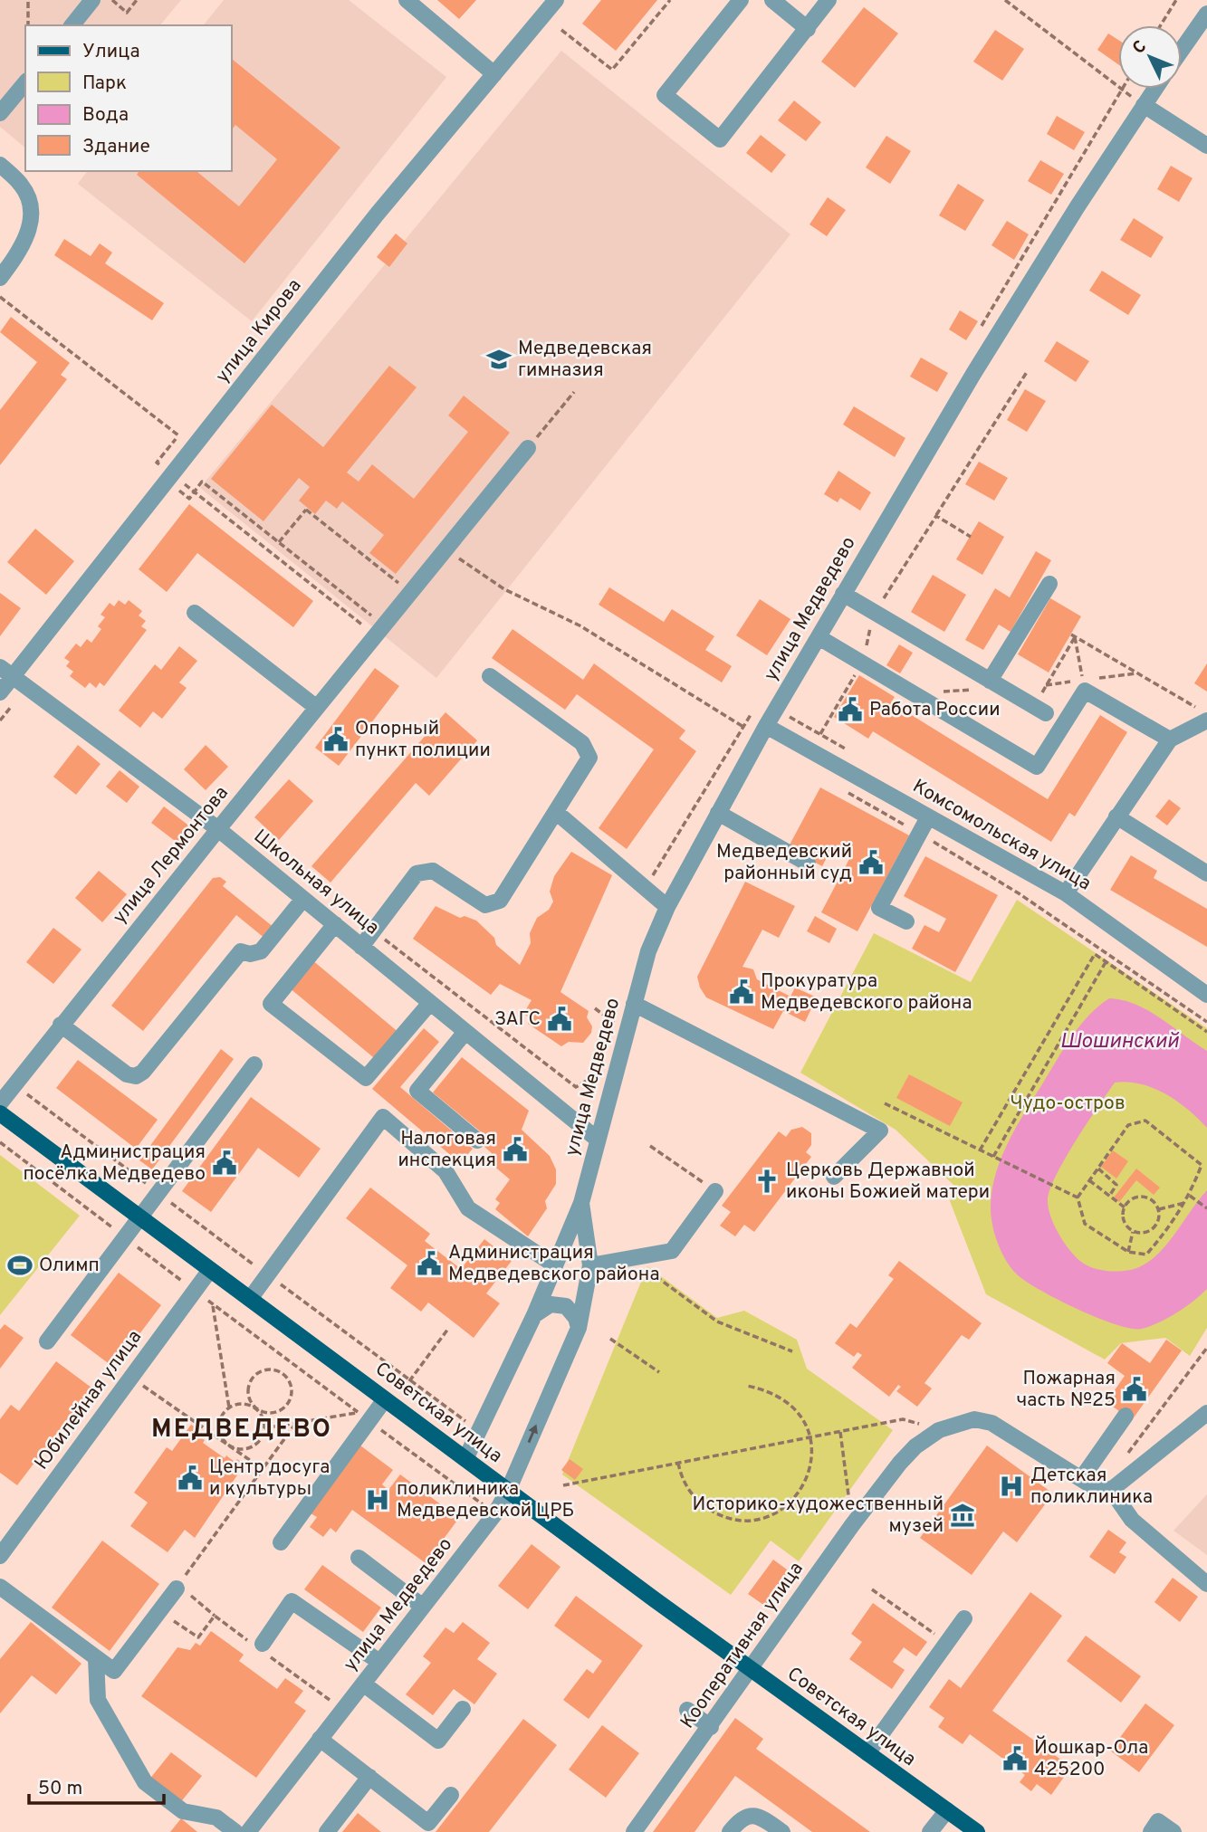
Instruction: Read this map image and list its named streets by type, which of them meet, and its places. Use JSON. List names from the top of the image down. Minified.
{"streets":{"main road":["Советская улица"],"street":["улица Кирова","улица Медведево","Комсомольская улица","улица Лермонтова","Школьная улица","Юбилейная улица","Кооперативная улица"]},"crossings":[["улица Кирова","Школьная улица"],["улица Медведево","Комсомольская улица"],["улица Медведево","Школьная улица"],["улица Медведево","Советская улица"],["улица Лермонтова","Школьная улица"],["Юбилейная улица","Советская улица"],["Советская улица","Кооперативная улица"]],"districts":["МЕДВЕДЕВО"],"water":["Шошинский"],"parks":["Чудо-остров"],"places":{"school or university":["Медведевская гимназия"],"public building":["Работа России","Опорный пункт полиции","Медведевский районный суд","Прокуратура Медведевского района","ЗАГС","Налоговая инспекция","Администрация посёлка Медведево","Администрация Медведевского района","Пожарная часть №25","Центр досуга и культуры","Йошкар-Ола 425200"],"church":["Церковь Державной иконы Божией матери"],"sports":["Олимп"],"hospital":["Детская поликлиника","поликлиника Медведевской ЦРБ"],"museum":["Историко-художественный музей"]},"legend":["Улица","Парк","Вода","Здание"],"scale_bar":"50 m","north":"top left"}
